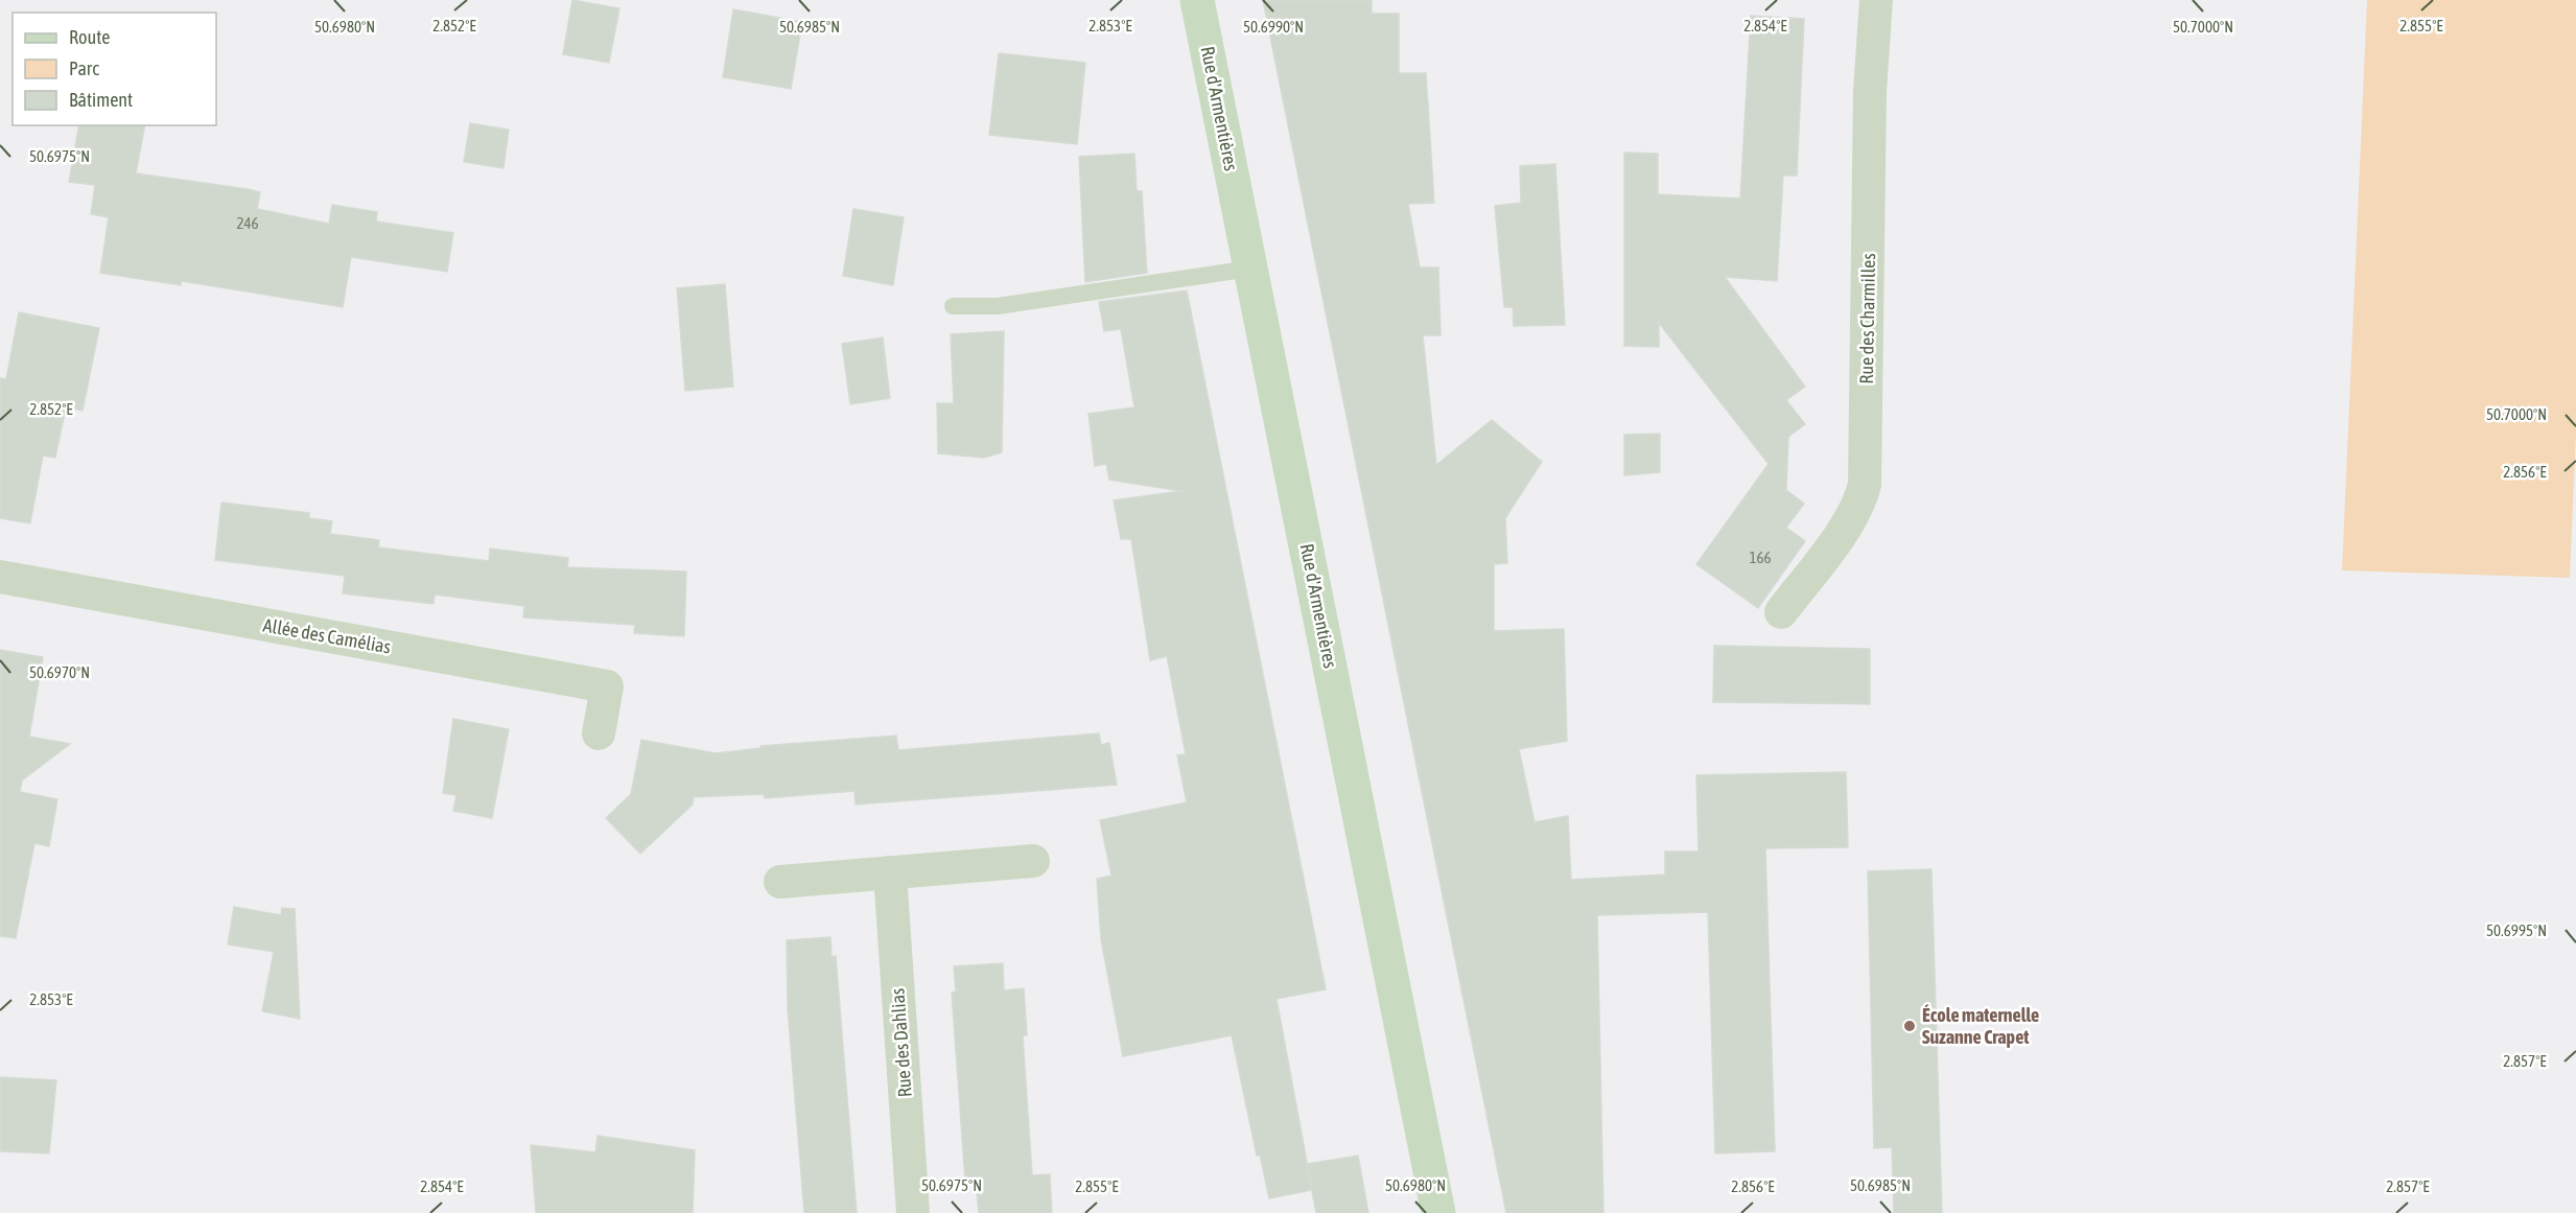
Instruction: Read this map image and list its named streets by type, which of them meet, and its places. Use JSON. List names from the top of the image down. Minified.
{"streets":{"main road":["Rue d'Armentières"],"street":["Rue des Charmilles","Allée des Camélias","Rue des Dahlias"]},"places":["École maternelle Suzanne Crapet"],"house_numbers":["246","166"],"legend":["Route","Parc","Bâtiment"],"coordinates":["2.852°E","2.853°E","2.854°E","2.855°E","50.6980°N","50.6985°N","50.6990°N","50.7000°N","50.6975°N","2.856°E","50.6970°N","50.6995°N","2.857°E"]}
